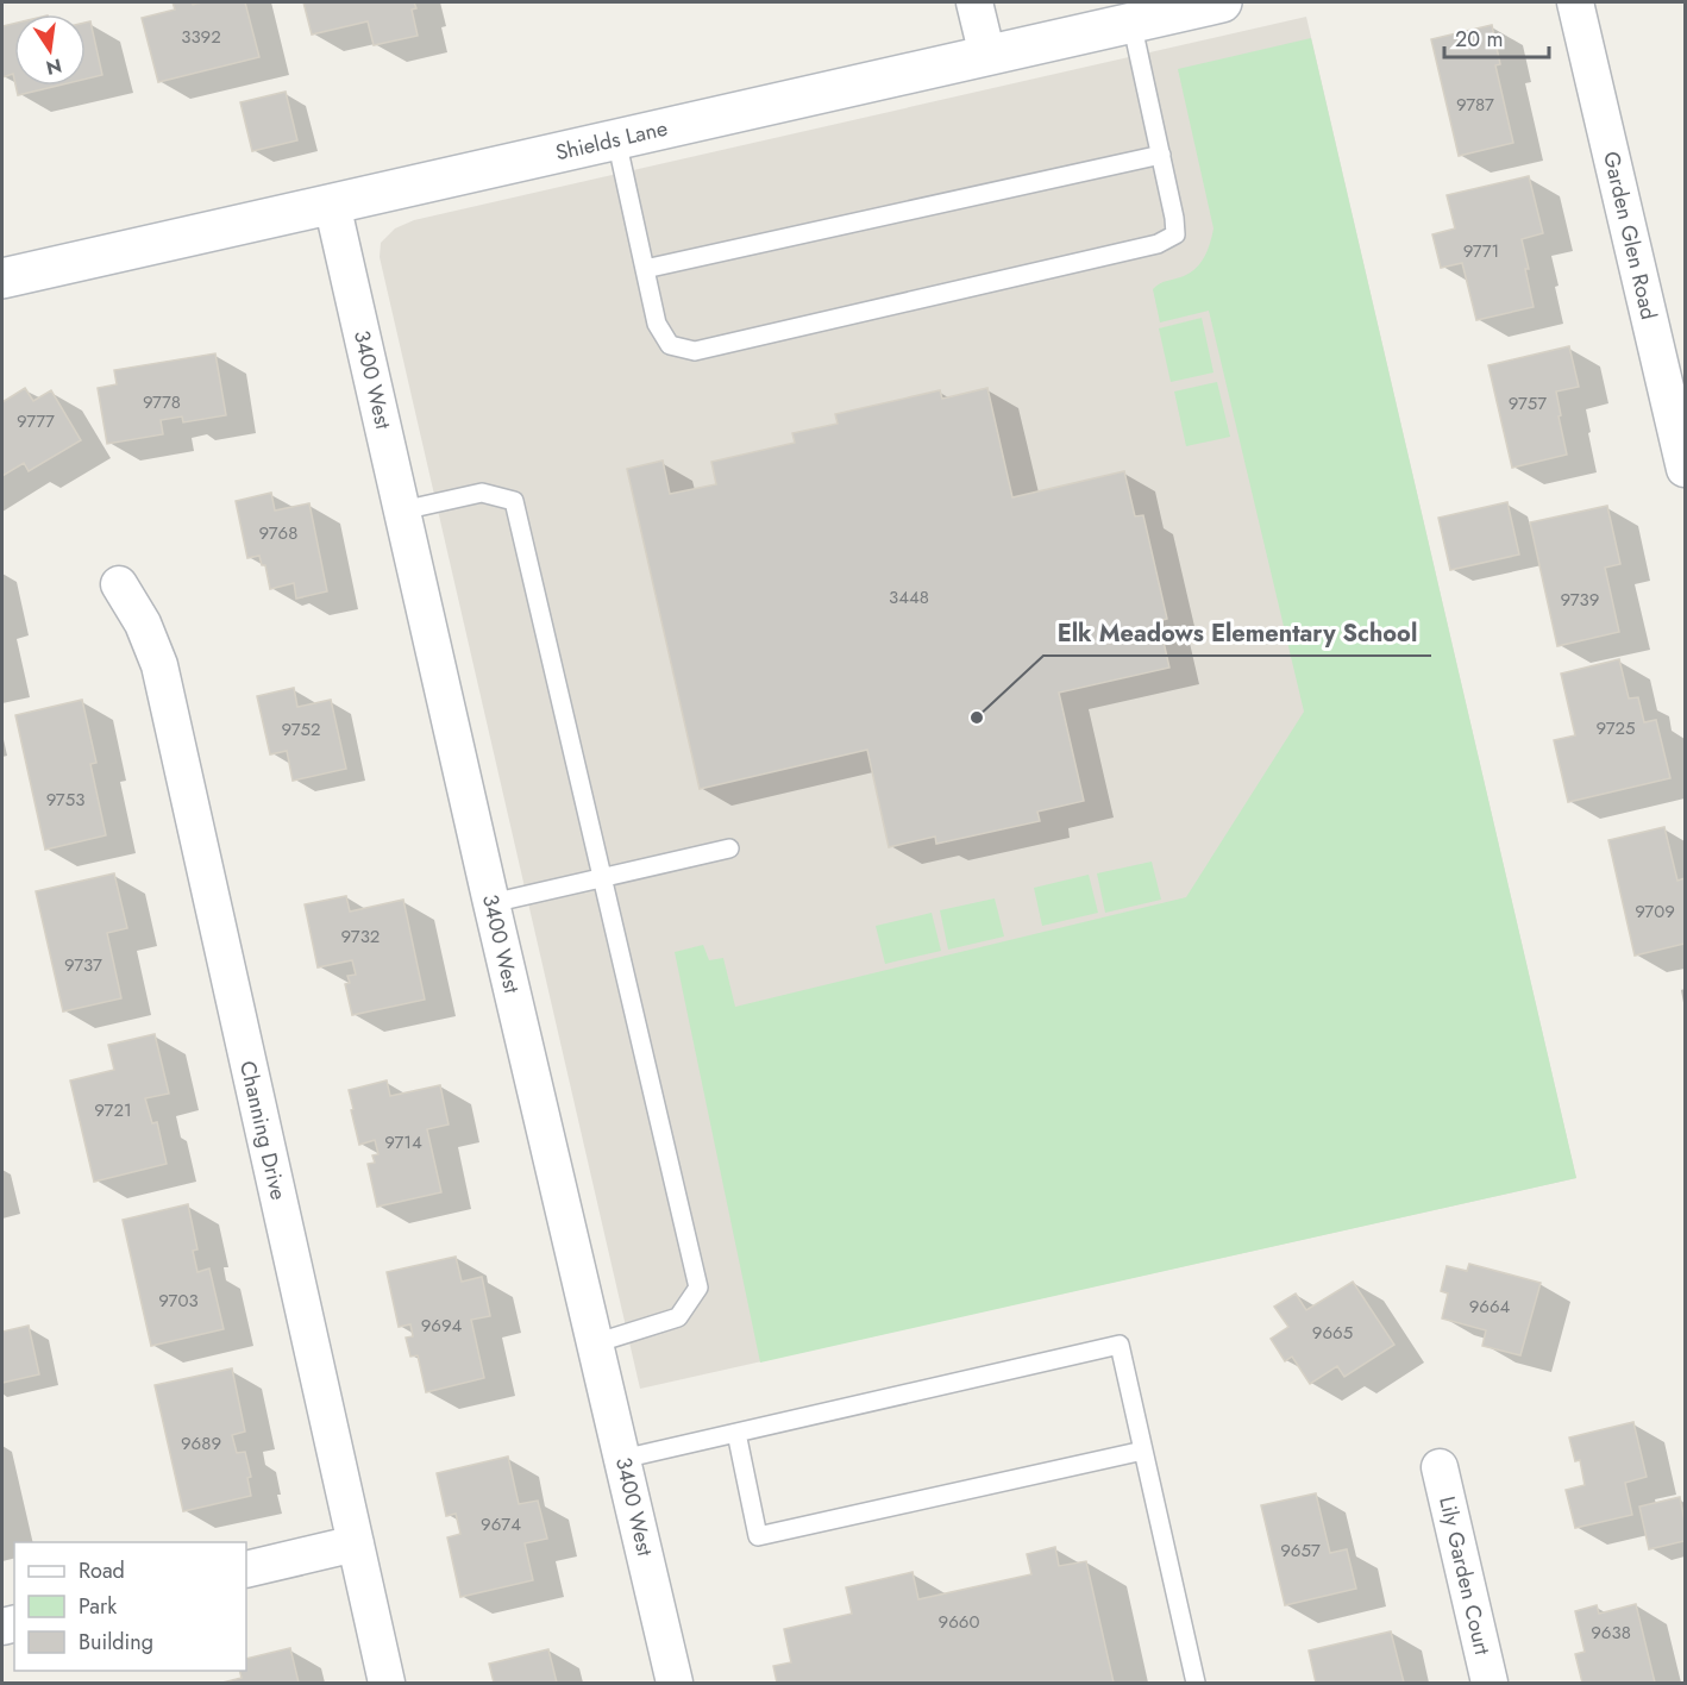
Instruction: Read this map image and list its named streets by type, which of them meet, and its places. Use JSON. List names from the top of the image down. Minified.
{"streets":{"main road":["Shields Lane"],"street":["Garden Glen Road","3400 West","Channing Drive","Lily Garden Court"]},"crossings":[["Shields Lane","3400 West"]],"places":["Elk Meadows Elementary School"],"house_numbers":["3392","9787","9771","9778","9757","9777","9768","3448","9739","9725","9752","9753","9709","9732","9737","9721","9714","9703","9664","9694","9665","9689","9674","9657","9660","9638"],"legend":["Road","Park","Building"],"scale_bar":"20 m","north":"bottom"}
